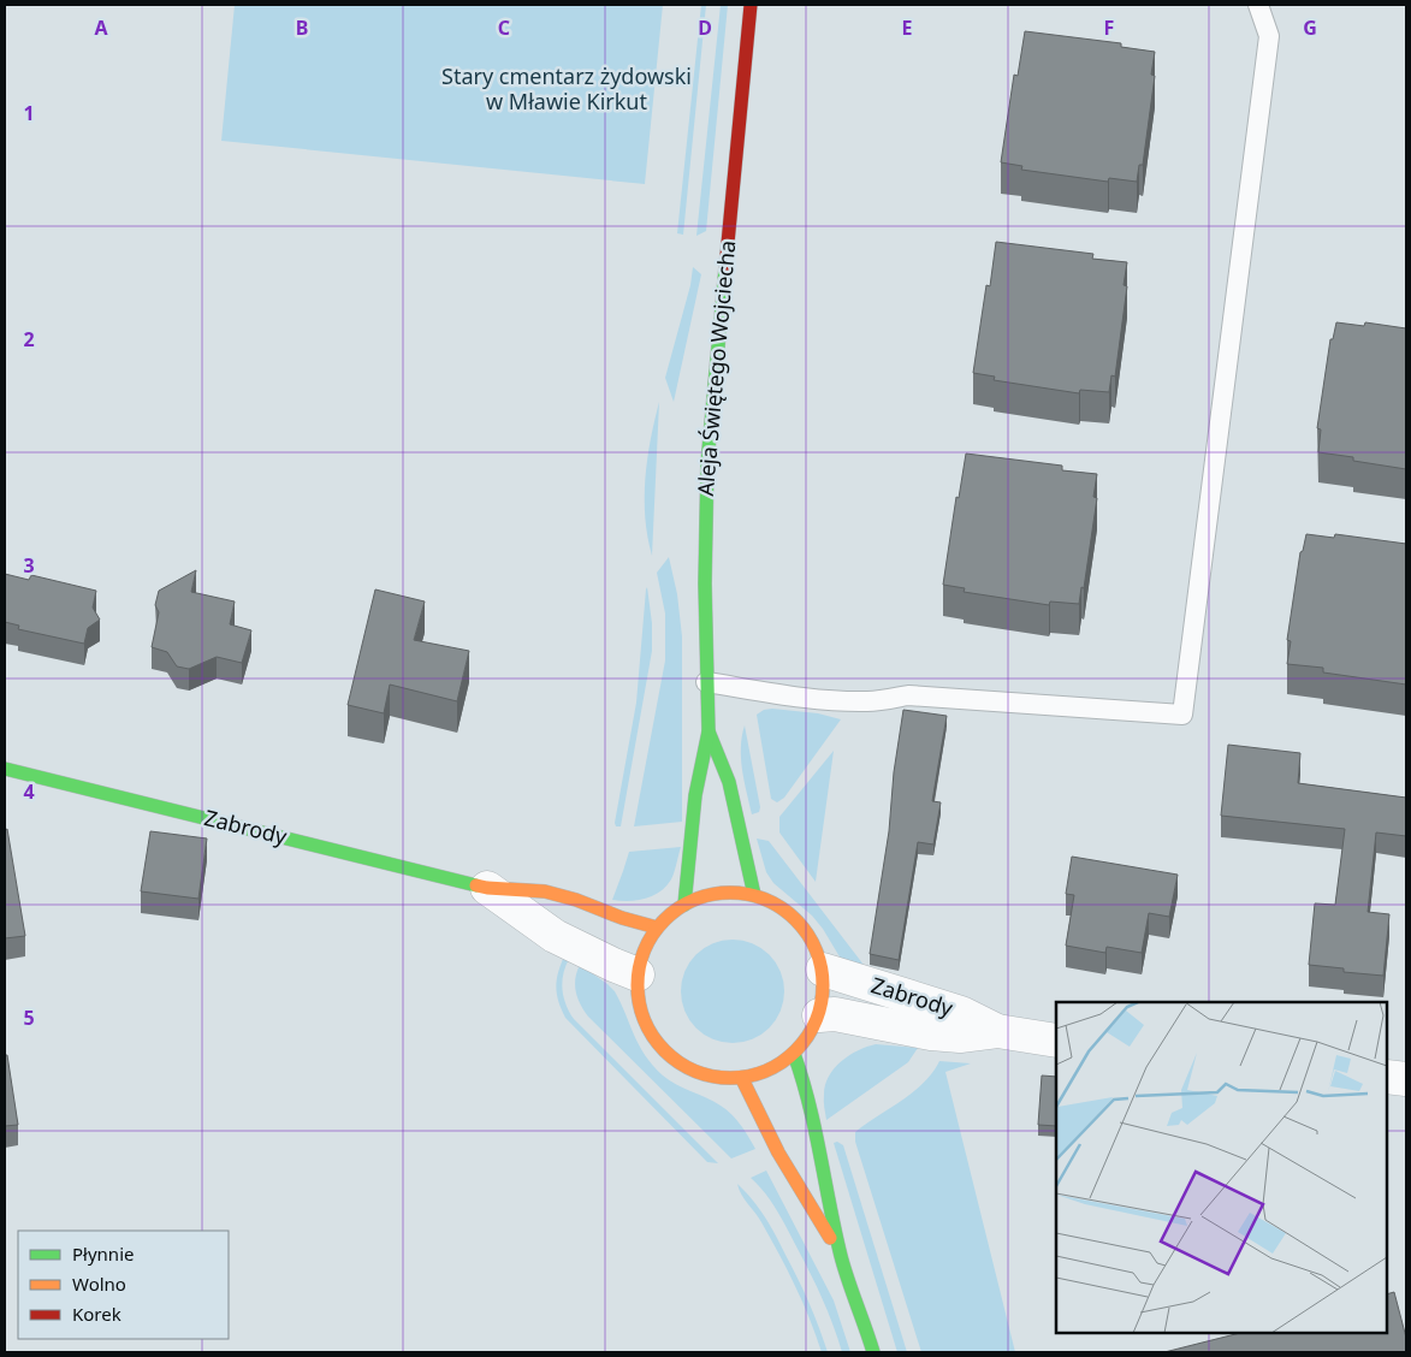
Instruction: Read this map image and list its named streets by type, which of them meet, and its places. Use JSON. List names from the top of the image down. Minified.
{"streets":{"street":["Aleja Świętego Wojciecha","Zabrody"]},"crossings":[["Aleja Świętego Wojciecha","Zabrody"]],"parks":["Stary cmentarz żydowski w Mławie Kirkut"],"legend":["Płynnie","Wolno","Korek"],"grid":{"columns":["A","B","C","D","E","F","G"],"rows":["1","2","3","4","5"]}}
